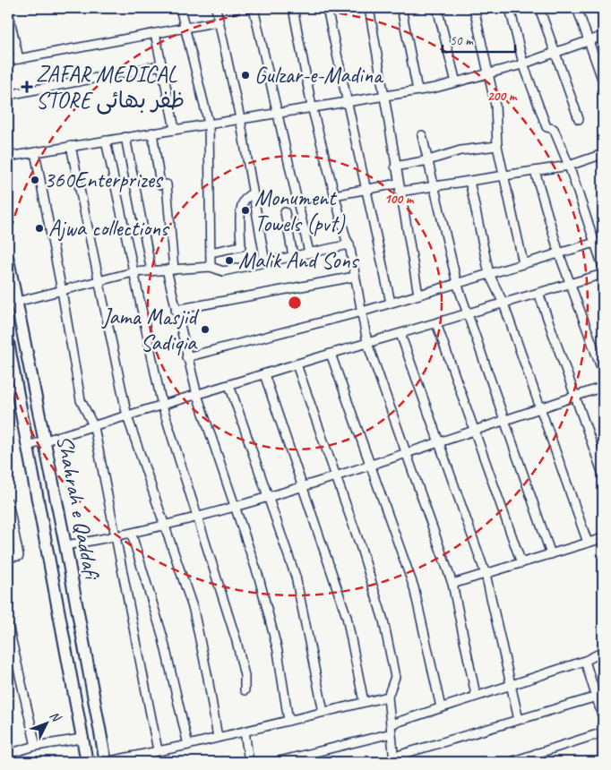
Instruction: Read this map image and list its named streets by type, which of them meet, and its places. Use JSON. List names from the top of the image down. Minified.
{"streets":{"main road":["Shahrah e Qaddafi"]},"places":{"other":["Gulzar-e-Madina","360Enterprizes","Monument Towels (pvt)","Ajwa collections","Malik And Sons","Jama Masjid Sadiqia"],"health":["ZAFAR MEDICAL STORE ظفر بھائی"]},"scale_bar":"50 m","north":"top right","rings":["200 m","100 m"]}
